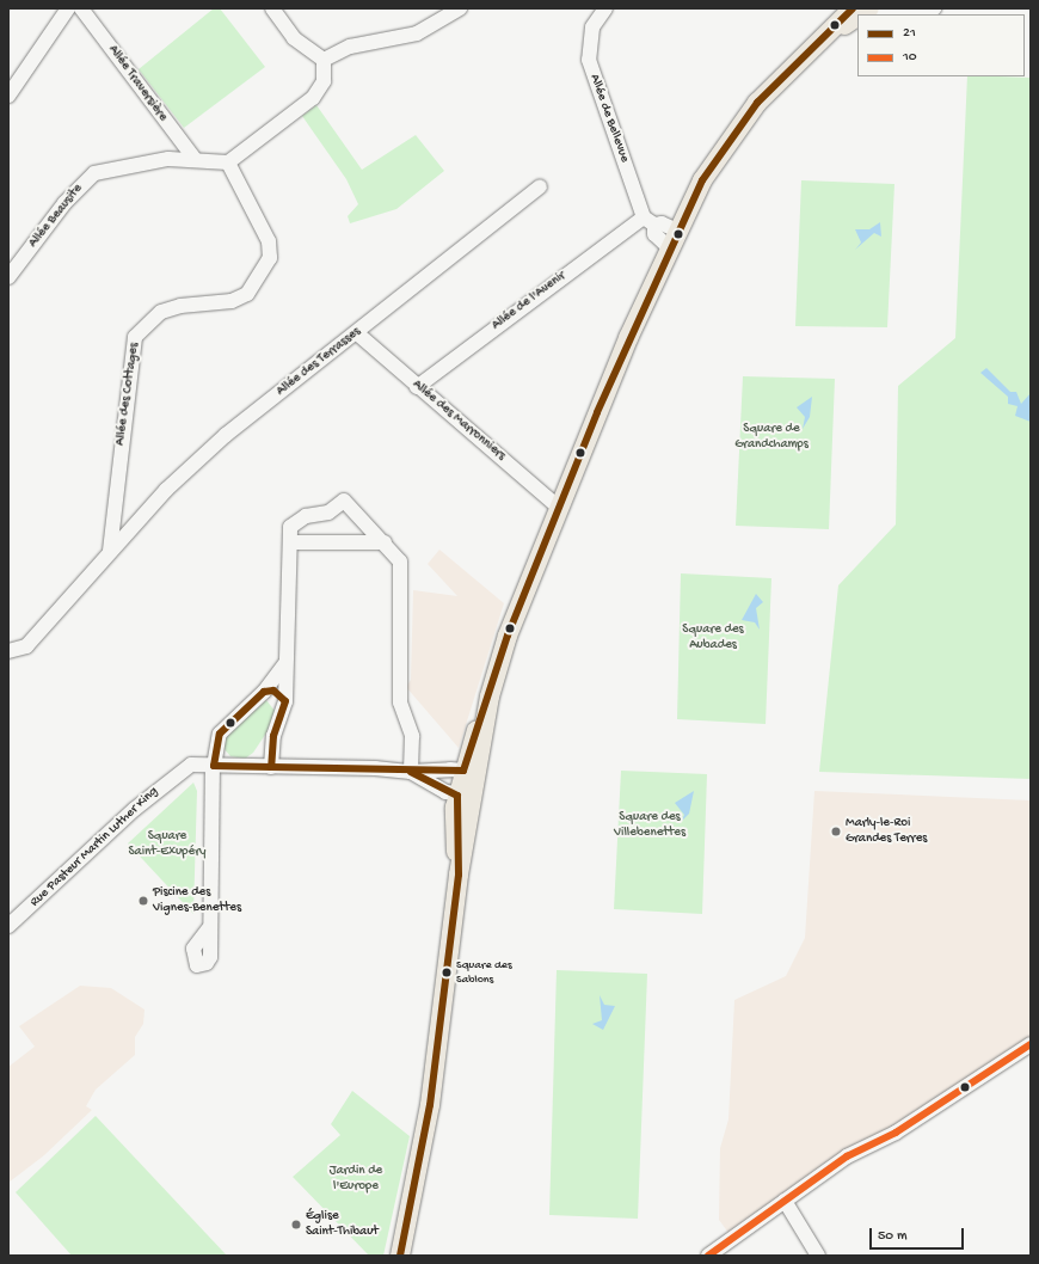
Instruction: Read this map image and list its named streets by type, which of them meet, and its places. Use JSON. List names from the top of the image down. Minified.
{"streets":{"street":["Allée Traversière","Allée de Bellevue","Allée Beausite","Allée de l'Avenir","Allée des Terrasses","Allée des Cottages","Allée des Marronniers","Rue Pasteur Martin Luther King"]},"crossings":[["Allée Traversière","Allée Beausite"],["Allée de Bellevue","Allée de l'Avenir"],["Allée Beausite","Allée des Cottages"],["Allée de l'Avenir","Allée des Marronniers"],["Allée des Terrasses","Allée des Cottages"],["Allée des Terrasses","Allée des Marronniers"]],"parks":["Square de Grandchamps","Square des Aubades","Square des Villebenettes","Square Saint-Exupéry","Jardin de l'Europe"],"places":["Marly-le-Roi Grandes Terres","Piscine des Vignes-Benettes","Square des Sablons","Église Saint-Thibaut"],"lines":["transit line 21","transit line 10"],"legend":["21","10"],"scale_bar":"50 m"}
